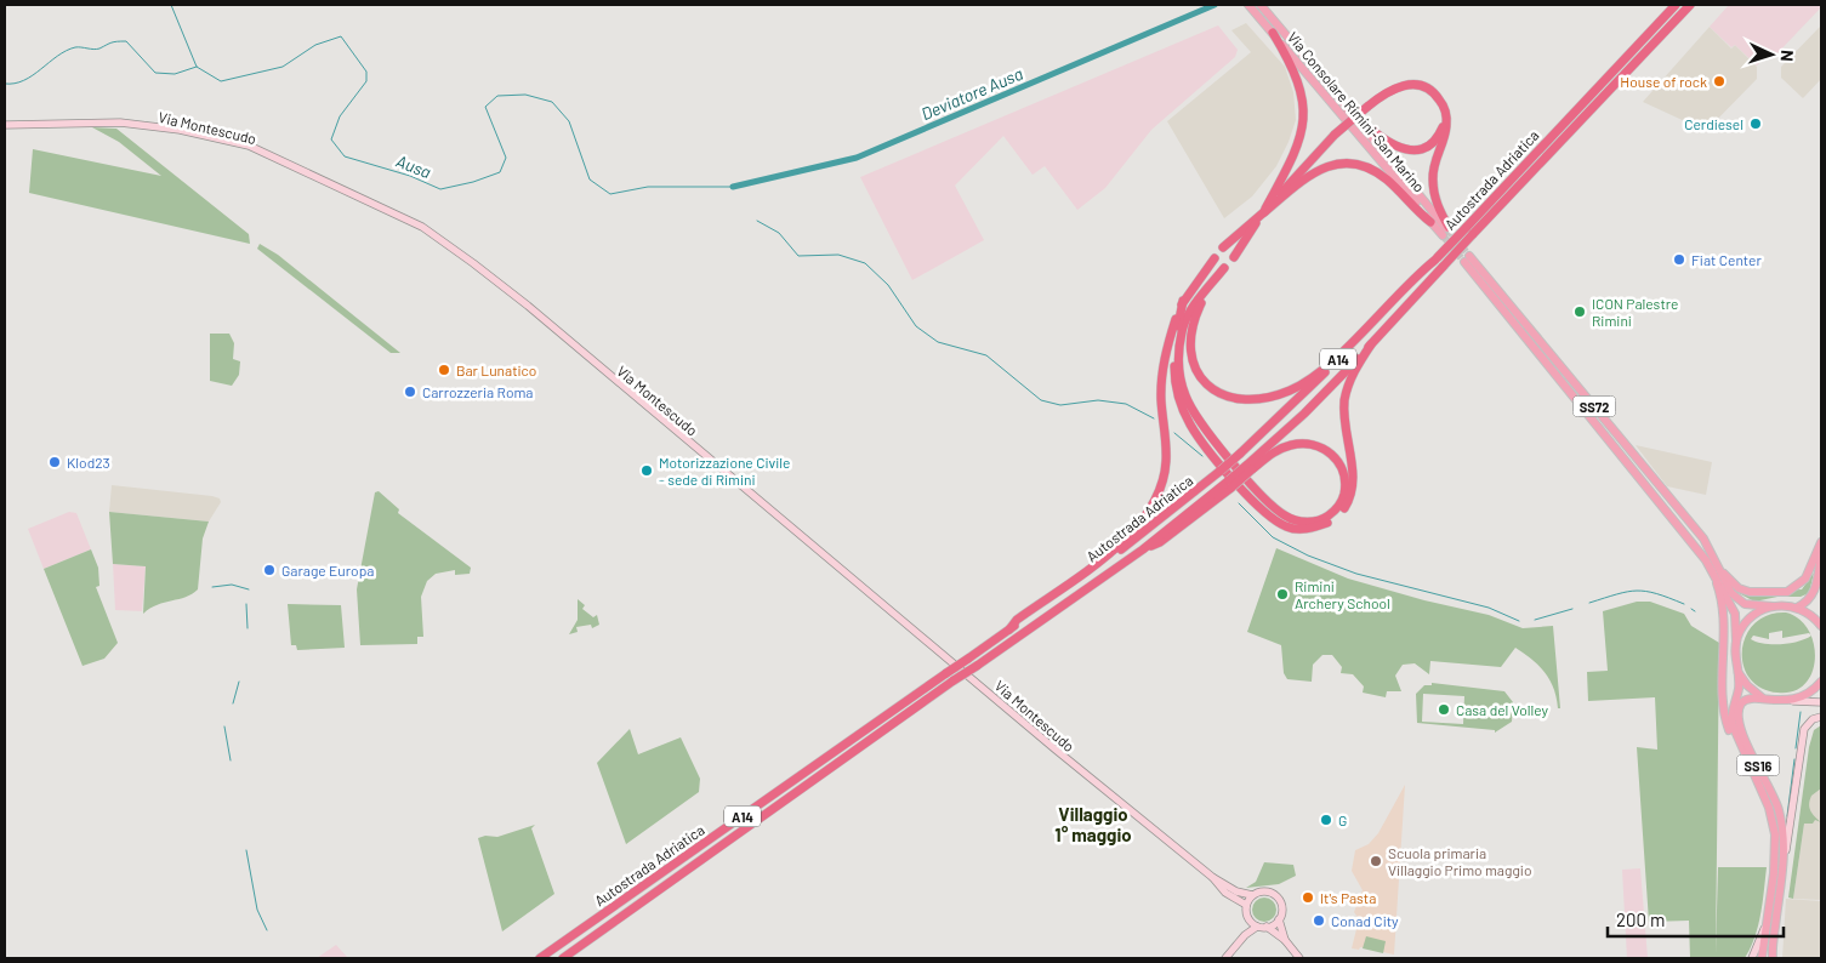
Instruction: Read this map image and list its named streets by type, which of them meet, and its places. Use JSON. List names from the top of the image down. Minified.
{"streets":{"highway":["Autostrada Adriatica","A14"],"main road":["Via Consolare Rimini-San Marino","SS72","SS16"],"street":["Via Montescudo"]},"crossings":[["SS72","SS16"]],"districts":["Villaggio 1° maggio"],"water":["Deviatore Ausa","Ausa"],"places":["House of rock","Cerdiesel","Fiat Center","ICON Palestre Rimini","Bar Lunatico","Carrozzeria Roma","Klod23","Motorizzazione Civile - sede di Rimini","Garage Europa","Rimini Archery School","Casa del Volley","G","Scuola primaria Villaggio Primo maggio","It's Pasta","Conad City"],"scale_bar":"200 m","north":"right"}
